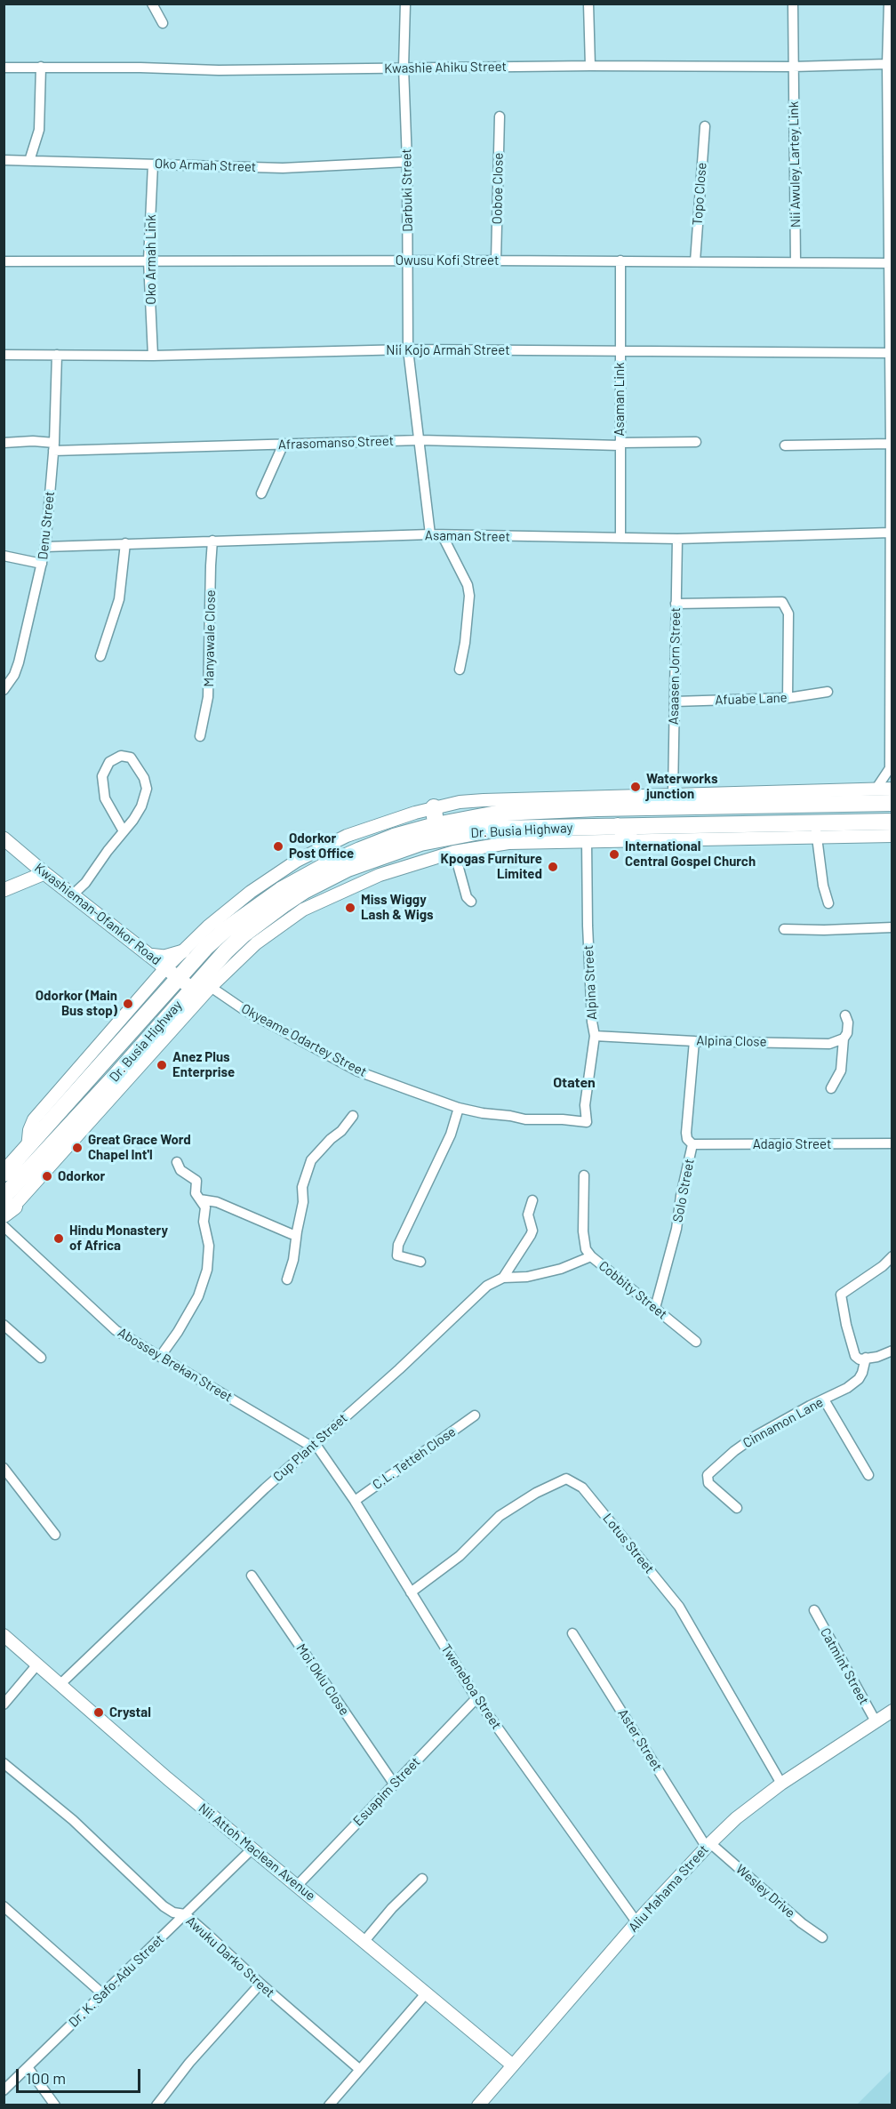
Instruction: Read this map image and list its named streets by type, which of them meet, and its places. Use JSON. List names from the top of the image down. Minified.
{"streets":{"highway":["Dr. Busia Highway"],"main road":["Kwashieman-Ofankor Road"],"street":["Kwashie Ahiku Street","Nii Awuley Lartey Link","Oko Armah Street","Ooboe Close","Darbuki Street","Topo Close","Oko Armah Link","Owusu Kofi Street","Nii Kojo Armah Street","Asaman Link","Afrasomanso Street","Denu Street","Asaman Street","Manyawale Close","Asaasen Jorn Street","Afuabe Lane","Alpina Street","Okyeame Odartey Street","Alpina Close","Adagio Street","Solo Street","Cobbity Street","Abossey Brekan Street","Cinnamon Lane","Cup Plant Street","C.L. Tetteh Close","Lotus Street","Catmint Street","Moi Oklu Close","Tweneboa Street","Aster Street","Esuapim Street","Nii Attoh Maclean Avenue","Aliu Mahama Street","Wesley Drive","Awuku Darko Street","Dr. K. Safo-Adu Street"]},"crossings":[["Kwashie Ahiku Street","Nii Awuley Lartey Link"],["Kwashie Ahiku Street","Darbuki Street"],["Nii Awuley Lartey Link","Owusu Kofi Street"],["Oko Armah Street","Darbuki Street"],["Oko Armah Street","Oko Armah Link"],["Ooboe Close","Owusu Kofi Street"],["Darbuki Street","Owusu Kofi Street"],["Darbuki Street","Nii Kojo Armah Street"],["Darbuki Street","Afrasomanso Street"],["Darbuki Street","Asaman Street"],["Topo Close","Owusu Kofi Street"],["Oko Armah Link","Owusu Kofi Street"],["Oko Armah Link","Nii Kojo Armah Street"],["Owusu Kofi Street","Asaman Link"],["Nii Kojo Armah Street","Asaman Link"],["Nii Kojo Armah Street","Denu Street"],["Asaman Link","Afrasomanso Street"],["Asaman Link","Asaman Street"],["Afrasomanso Street","Denu Street"],["Denu Street","Asaman Street"],["Asaman Street","Manyawale Close"],["Asaman Street","Asaasen Jorn Street"],["Asaasen Jorn Street","Afuabe Lane"],["Asaasen Jorn Street","Dr. Busia Highway"],["Dr. Busia Highway","Kwashieman-Ofankor Road"],["Dr. Busia Highway","Alpina Street"],["Dr. Busia Highway","Okyeame Odartey Street"],["Alpina Street","Okyeame Odartey Street"],["Alpina Street","Alpina Close"],["Alpina Close","Solo Street"],["Adagio Street","Solo Street"],["Solo Street","Cobbity Street"],["Cobbity Street","Cup Plant Street"],["Abossey Brekan Street","Cup Plant Street"],["Abossey Brekan Street","Tweneboa Street"],["Cup Plant Street","Tweneboa Street"],["Cup Plant Street","Nii Attoh Maclean Avenue"],["C.L. Tetteh Close","Tweneboa Street"],["Lotus Street","Tweneboa Street"],["Lotus Street","Aliu Mahama Street"],["Catmint Street","Aliu Mahama Street"],["Moi Oklu Close","Esuapim Street"],["Tweneboa Street","Esuapim Street"],["Tweneboa Street","Aliu Mahama Street"],["Aster Street","Aliu Mahama Street"],["Aster Street","Wesley Drive"],["Esuapim Street","Nii Attoh Maclean Avenue"],["Nii Attoh Maclean Avenue","Aliu Mahama Street"],["Nii Attoh Maclean Avenue","Dr. K. Safo-Adu Street"],["Aliu Mahama Street","Wesley Drive"],["Awuku Darko Street","Dr. K. Safo-Adu Street"]],"districts":["Otaten"],"places":["Waterworks junction","Odorkor Post Office","International Central Gospel Church","Kpogas Furniture Limited","Miss Wiggy Lash & Wigs","Odorkor (Main Bus stop)","Anez Plus Enterprise","Great Grace Word Chapel Int'l","Odorkor","Hindu Monastery of Africa","Crystal"],"scale_bar":"100 m"}
